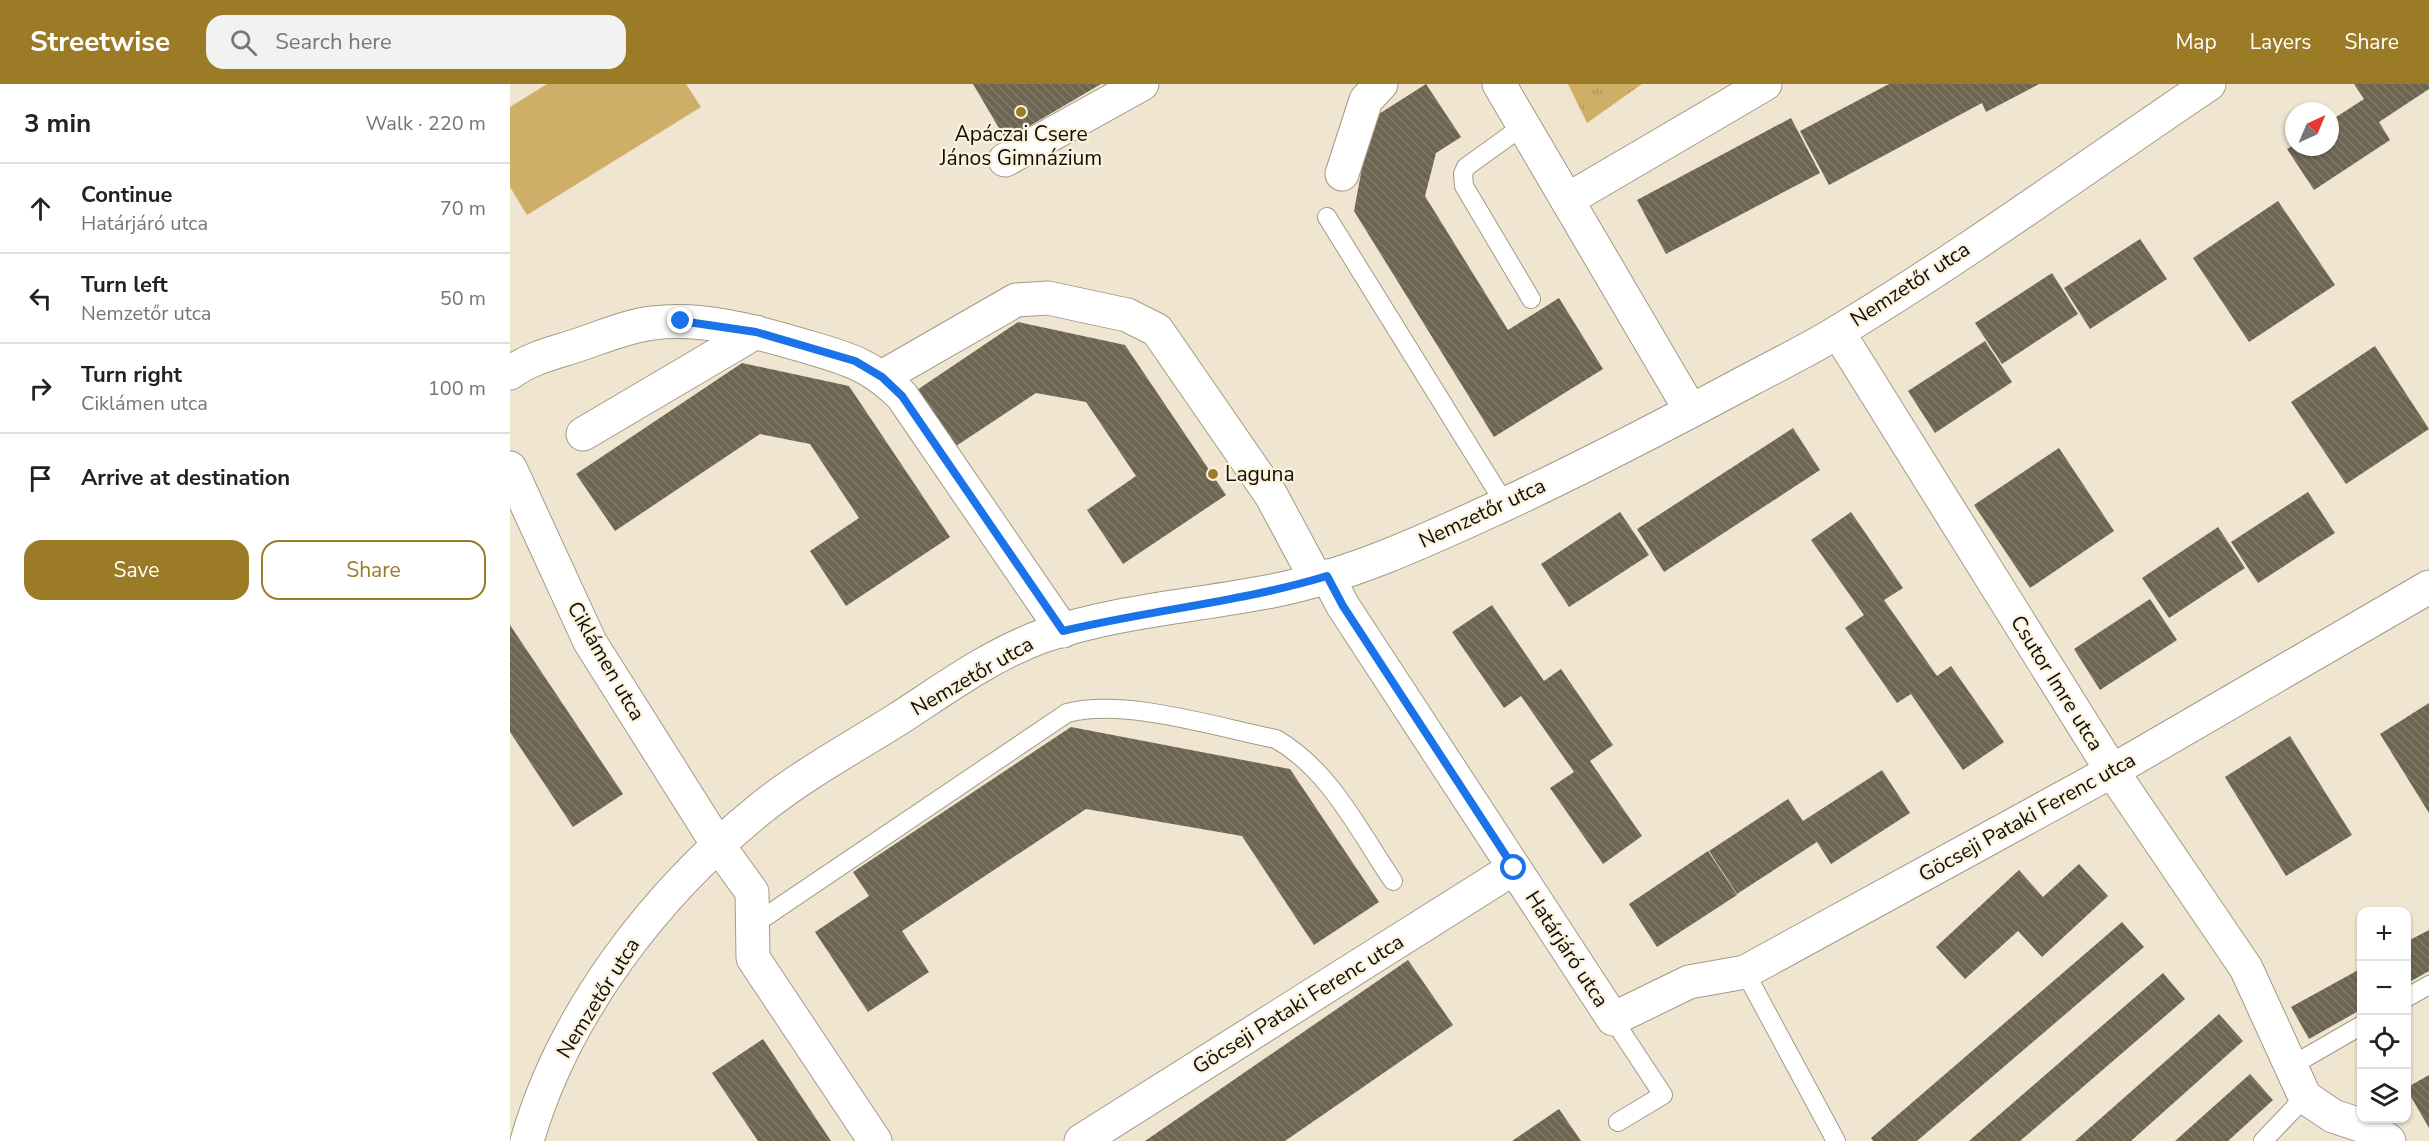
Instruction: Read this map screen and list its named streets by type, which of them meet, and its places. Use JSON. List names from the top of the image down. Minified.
{"streets":{"street":["Nemzetőr utca","Ciklámen utca","Csutor Imre utca","Göcseji Pataki Ferenc utca","Határjáró utca"]},"crossings":[["Nemzetőr utca","Ciklámen utca"],["Nemzetőr utca","Csutor Imre utca"],["Nemzetőr utca","Határjáró utca"],["Csutor Imre utca","Göcseji Pataki Ferenc utca"],["Göcseji Pataki Ferenc utca","Határjáró utca"]],"places":["Apáczai Csere János Gimnázium","Laguna"],"north":"top right","page":{"header":"Streetwise","search":"Search here","nav":["Map","Layers","Share"],"heading":["3 min","Walk · 220 m"],"list":[["Continue","Határjáró utca","70 m"],["Turn left","Nemzetőr utca","50 m"],["Turn right","Ciklámen utca","100 m"],"Arrive at destination"],"buttons":["Save","Share"],"map_buttons":["+","−"]}}
